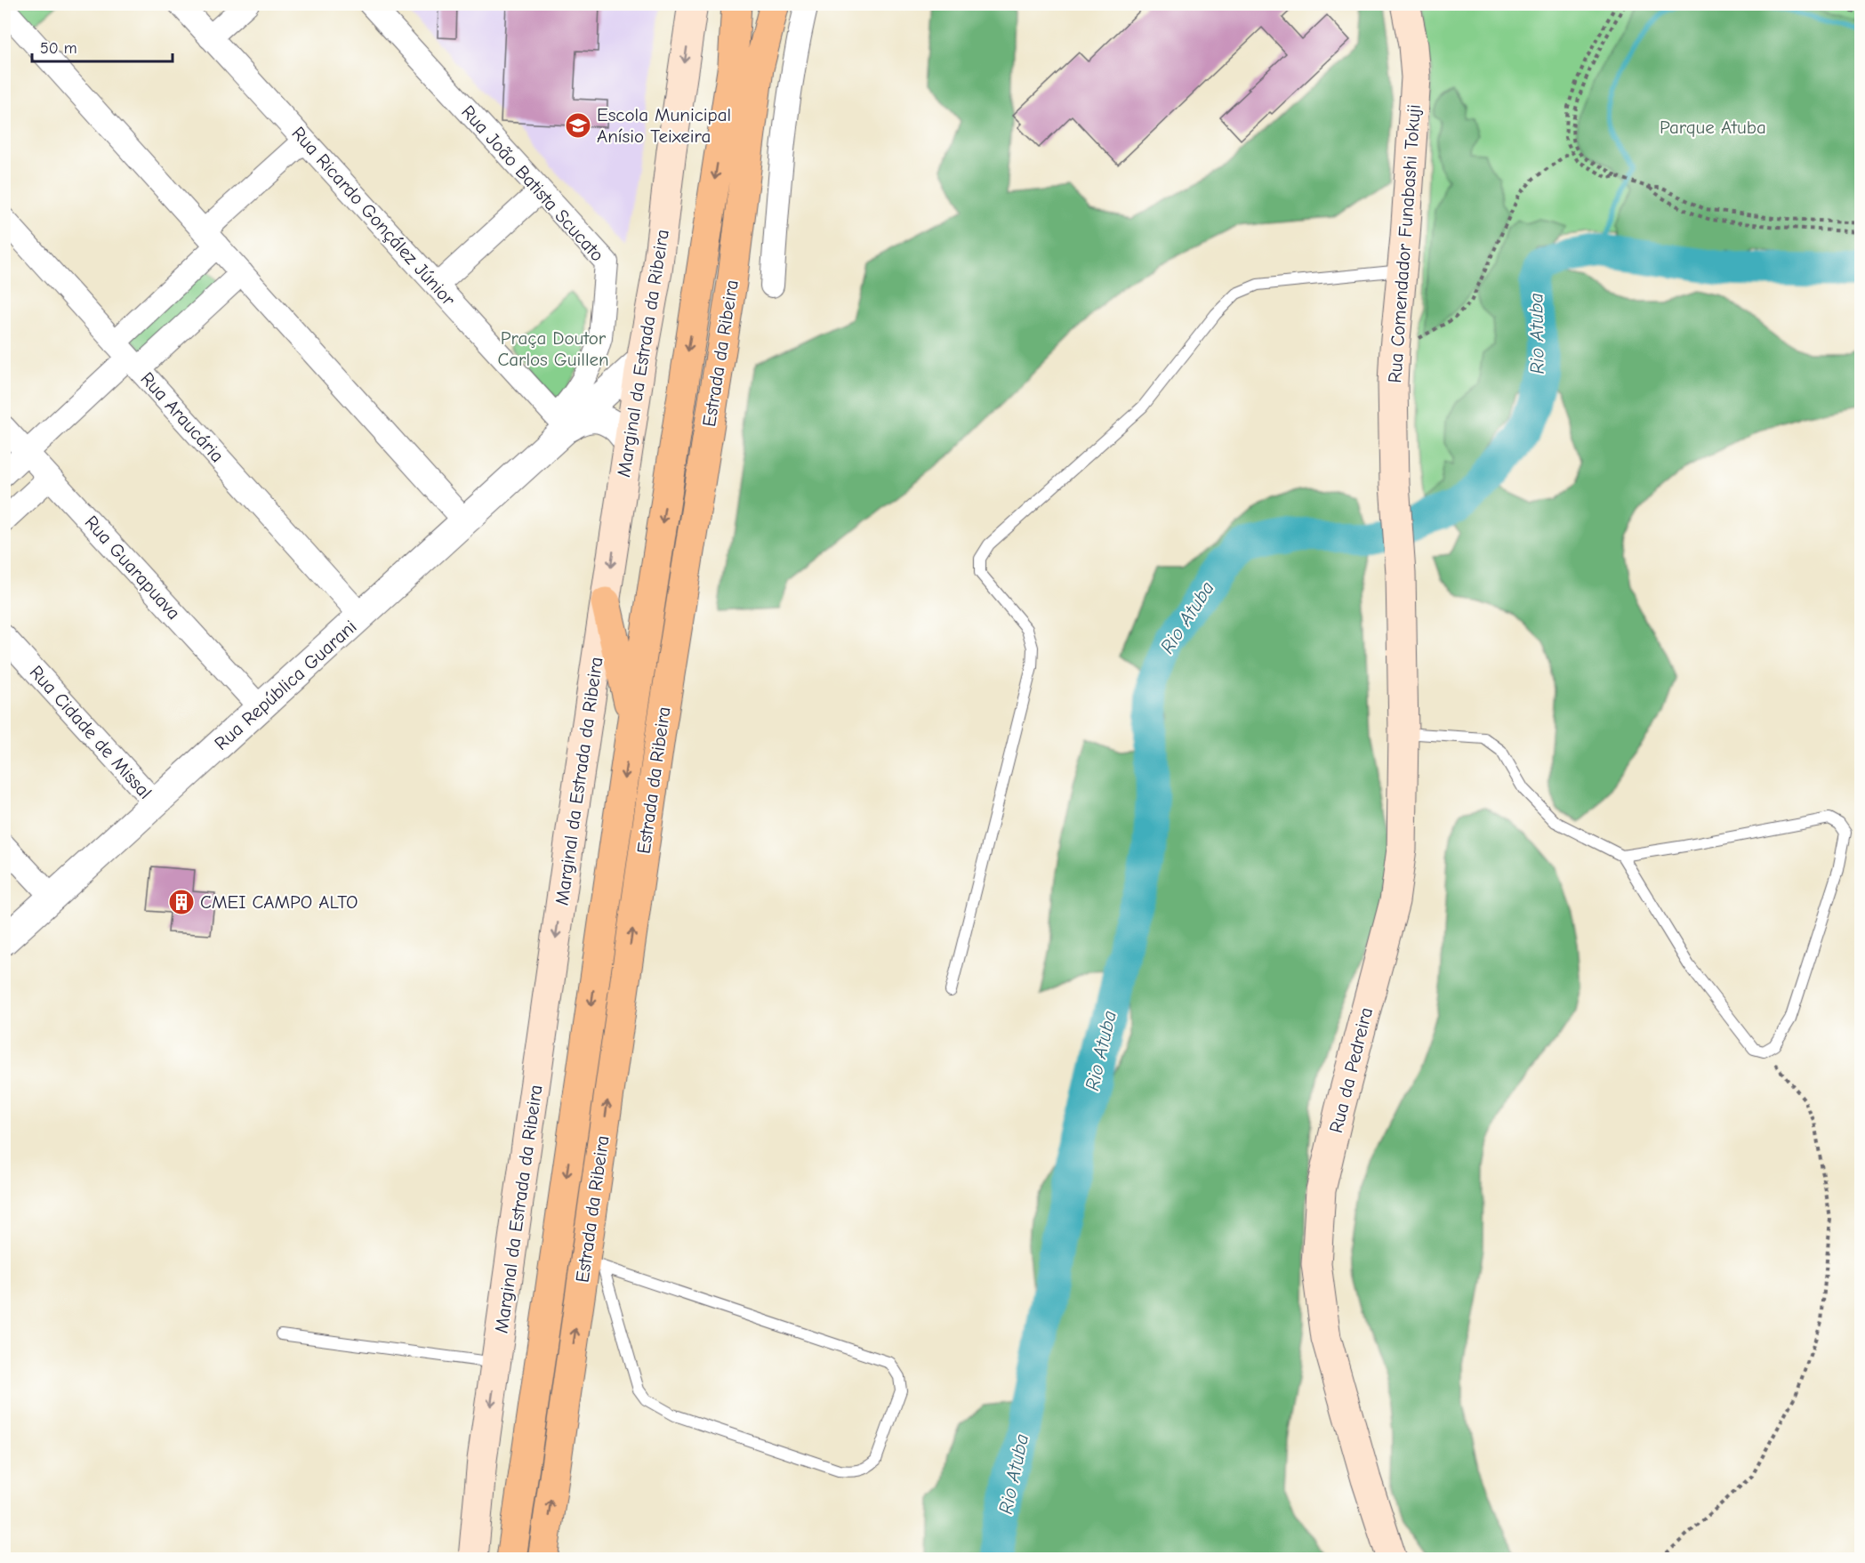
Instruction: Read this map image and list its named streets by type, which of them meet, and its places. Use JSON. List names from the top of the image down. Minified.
{"streets":{"main road":["Rua Comendador Funabashi Tokuji","Marginal da Estrada da Ribeira","Estrada da Ribeira","Rua da Pedreira"],"street":["Rua João Batista Scucato","Rua Ricardo Gonçález Júnior","Rua Araucária","Rua Guarapuava","Rua República Guarani","Rua Cidade de Missal"]},"crossings":[["Rua João Batista Scucato","Rua Ricardo Gonçález Júnior"],["Rua João Batista Scucato","Rua República Guarani"],["Rua Ricardo Gonçález Júnior","Rua República Guarani"],["Rua Comendador Funabashi Tokuji","Rua da Pedreira"],["Marginal da Estrada da Ribeira","Rua República Guarani"],["Rua Araucária","Rua República Guarani"],["Rua Guarapuava","Rua República Guarani"],["Rua República Guarani","Rua Cidade de Missal"]],"one_way":["Marginal da Estrada da Ribeira"],"water":["Rio Atuba"],"parks":["Parque Atuba","Praça Doutor Carlos Guillen"],"places":{"school or university":["Escola Municipal Anísio Teixeira"],"building":["CMEI CAMPO ALTO"]},"scale_bar":"50 m"}
